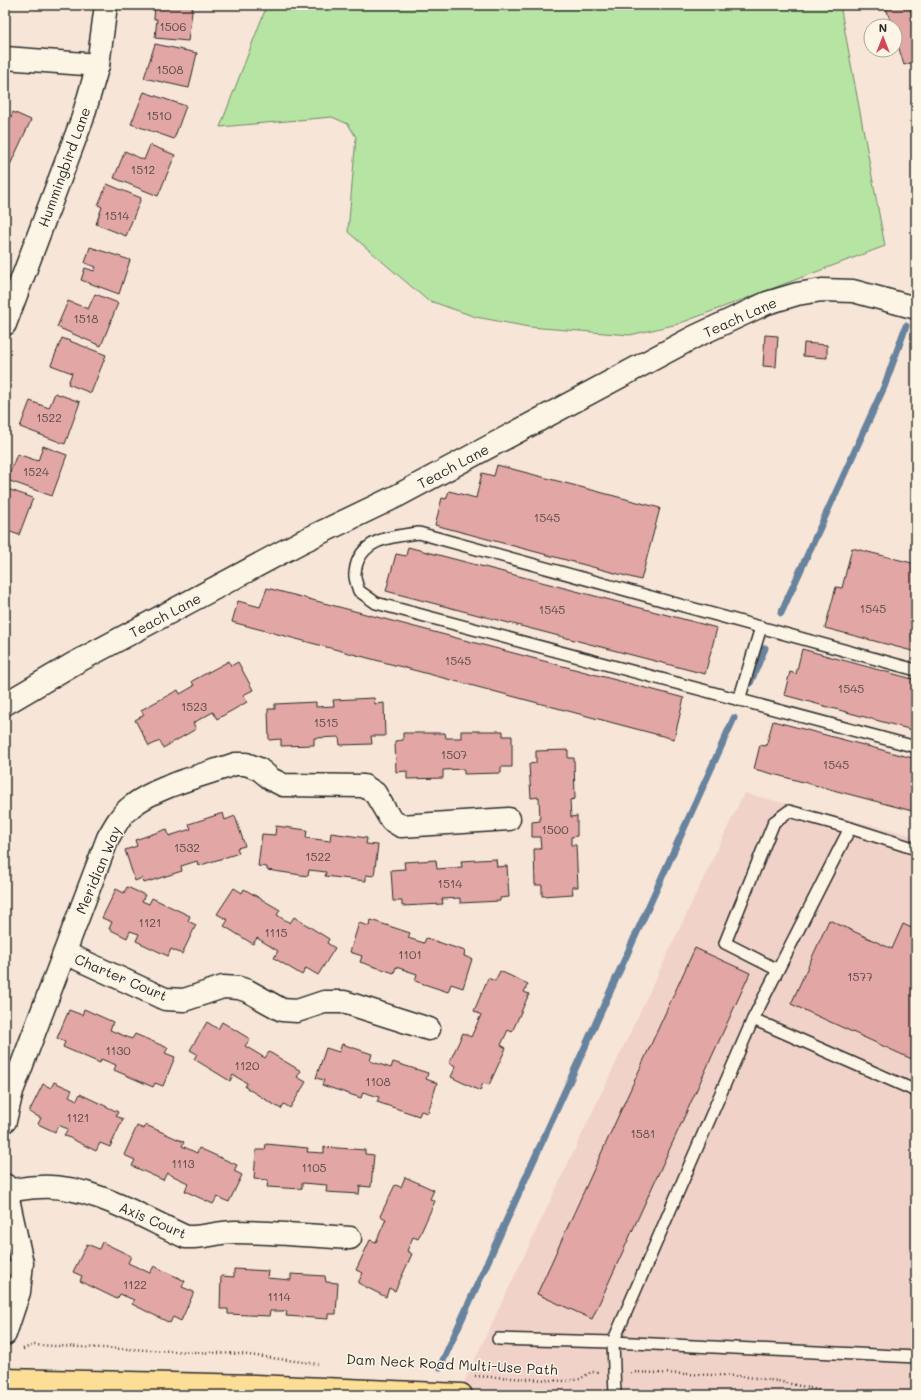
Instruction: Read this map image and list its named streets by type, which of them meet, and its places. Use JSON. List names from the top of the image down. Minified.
{"streets":{"street":["Hummingbird Lane","Teach Lane","Meridian Way","Charter Court","Axis Court"],"path":["Dam Neck Road Multi-Use Path"]},"crossings":[["Meridian Way","Charter Court"]],"house_numbers":["1506","1508","1510","1512","1514","1518","1522","1524","1545","1545","1545","1545","1545","1523","1515","1507","1545","1500","1532","1522","1514","1121","1115","1101","1577","1130","1120","1108","1121","1581","1113","1105","1122","1114"],"north":"top"}
